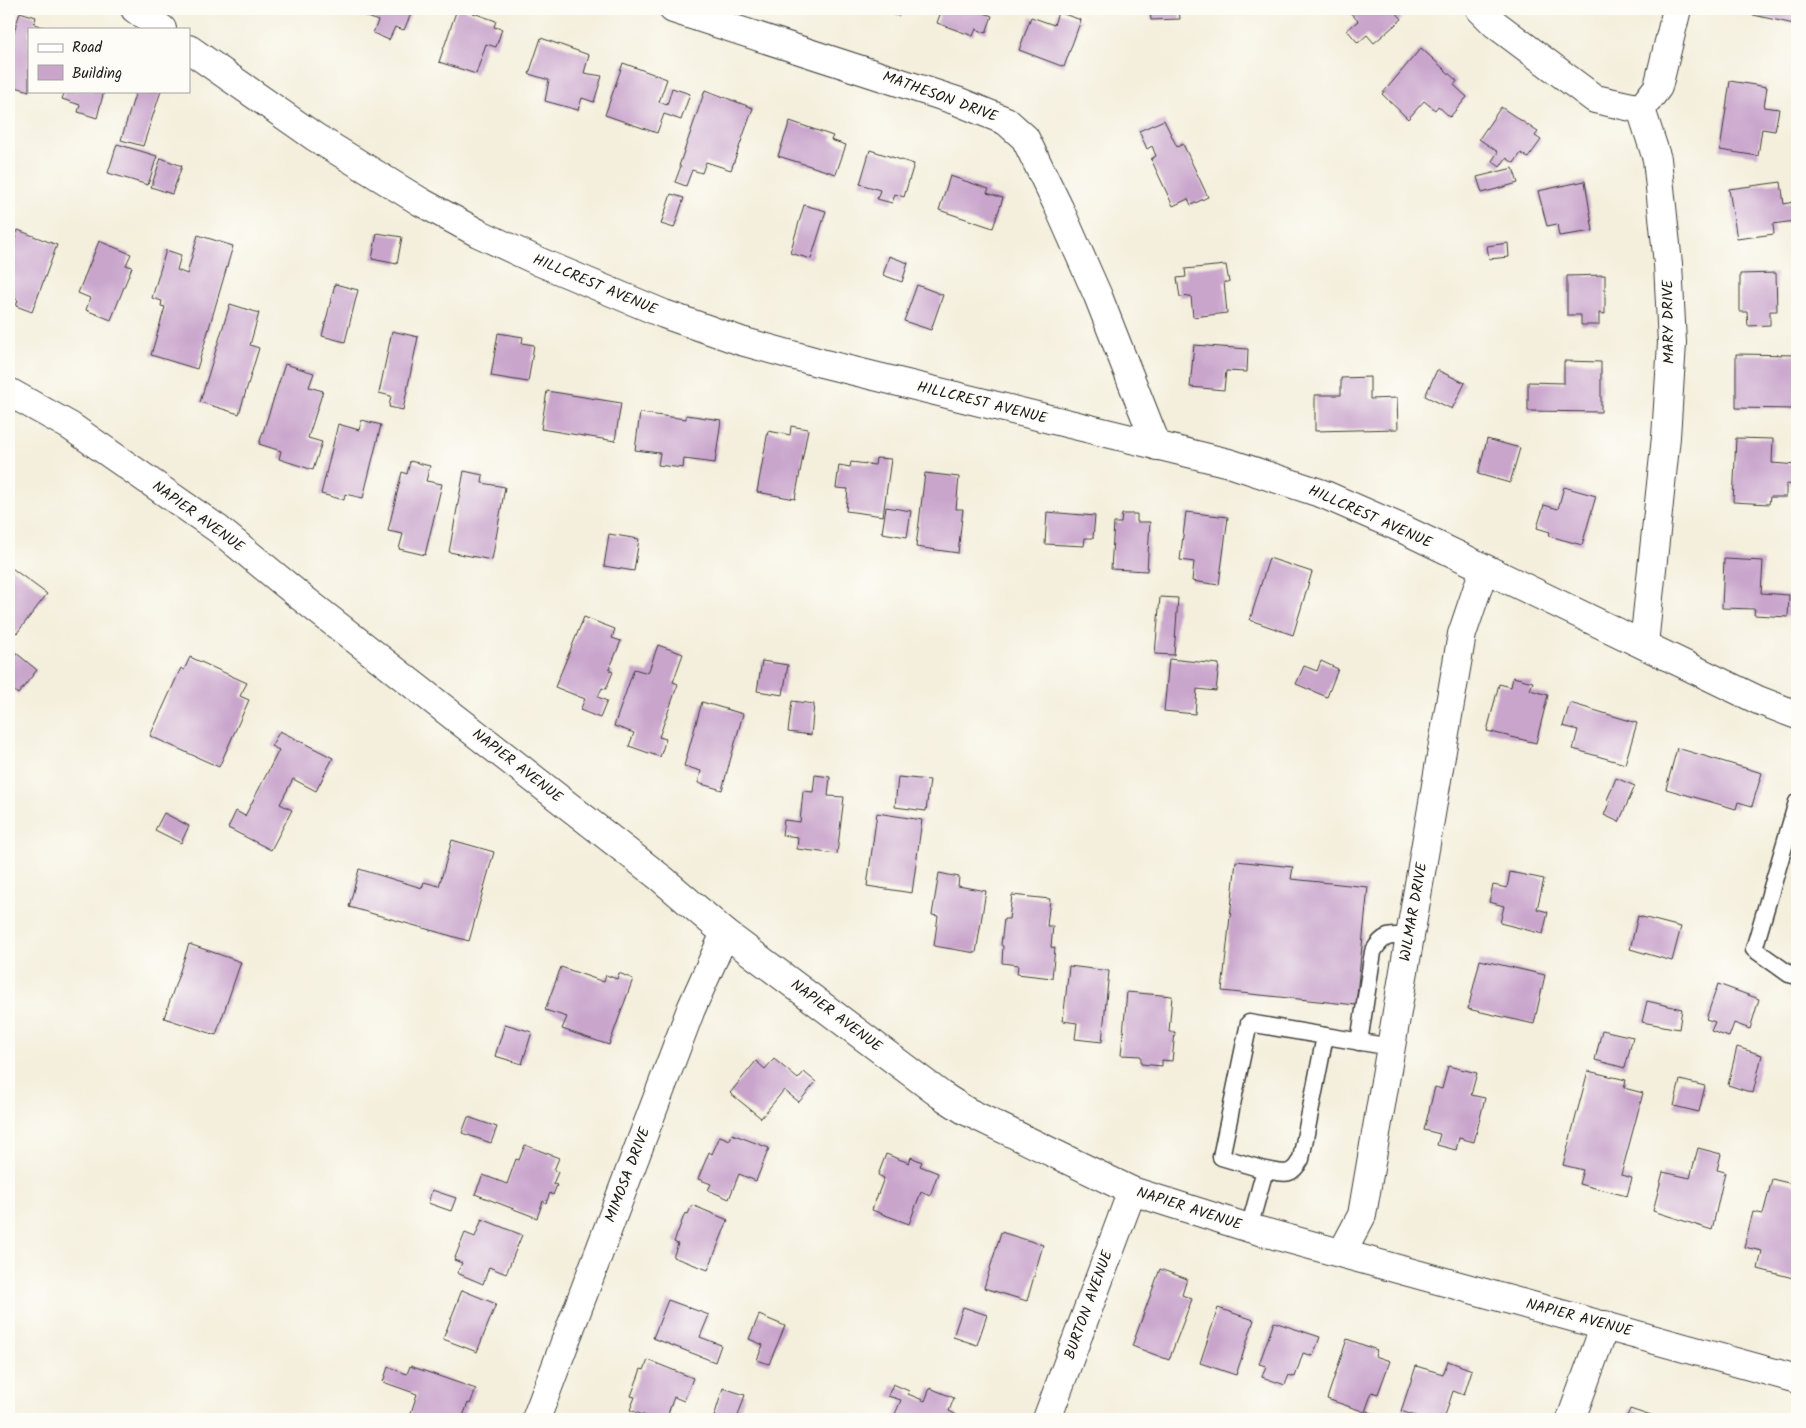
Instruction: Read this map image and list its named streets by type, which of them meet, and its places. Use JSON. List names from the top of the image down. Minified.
{"streets":{"street":["MATHESON DRIVE","HILLCREST AVENUE","MARY DRIVE","NAPIER AVENUE","WILMAR DRIVE","MIMOSA DRIVE","BURTON AVENUE"]},"crossings":[["MATHESON DRIVE","HILLCREST AVENUE"],["HILLCREST AVENUE","MARY DRIVE"],["HILLCREST AVENUE","WILMAR DRIVE"],["NAPIER AVENUE","WILMAR DRIVE"],["NAPIER AVENUE","MIMOSA DRIVE"],["NAPIER AVENUE","BURTON AVENUE"]],"legend":["Road","Building"]}
